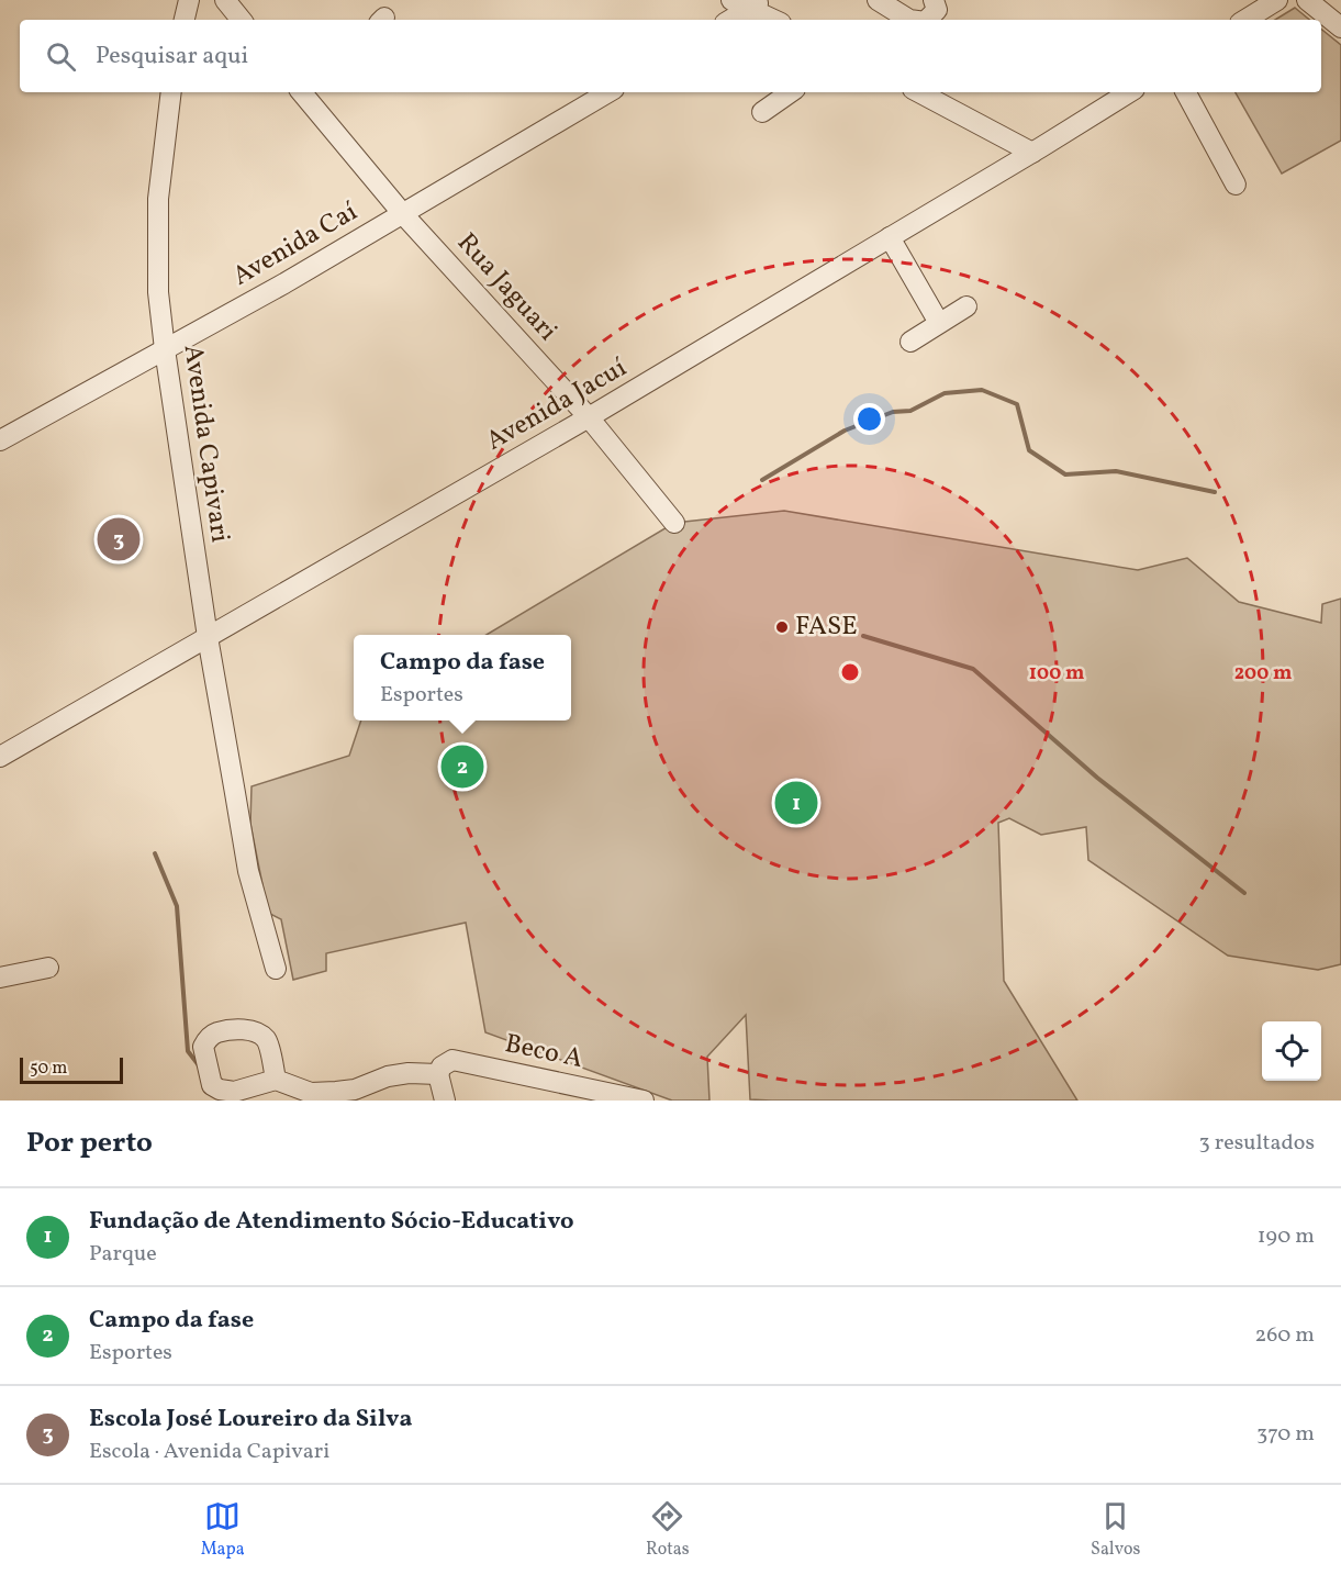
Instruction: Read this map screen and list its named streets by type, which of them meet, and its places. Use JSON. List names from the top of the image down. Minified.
{"streets":{"street":["Avenida Caí","Rua Jaguari","Avenida Jacuí","Avenida Capivari","Beco A"]},"crossings":[["Avenida Caí","Rua Jaguari"],["Avenida Caí","Avenida Capivari"],["Rua Jaguari","Avenida Jacuí"],["Avenida Jacuí","Avenida Capivari"]],"places":["FASE"],"scale_bar":"50 m","page":{"search":"Pesquisar aqui","pins":["3","2","1"],"popup":["Campo da fase","Esportes"],"scale":"50 m","heading":["Por perto","3 resultados"],"list":[{"mark":"1","name":"Fundação de Atendimento Sócio-Educativo","note":"Parque","value":"190 m"},{"mark":"2","name":"Campo da fase","note":"Esportes","value":"260 m"},{"mark":"3","name":"Escola José Loureiro da Silva","note":"Escola · Avenida Capivari","value":"370 m"}],"nav":["Mapa","Rotas","Salvos"]},"rings":["100 m","200 m"]}
